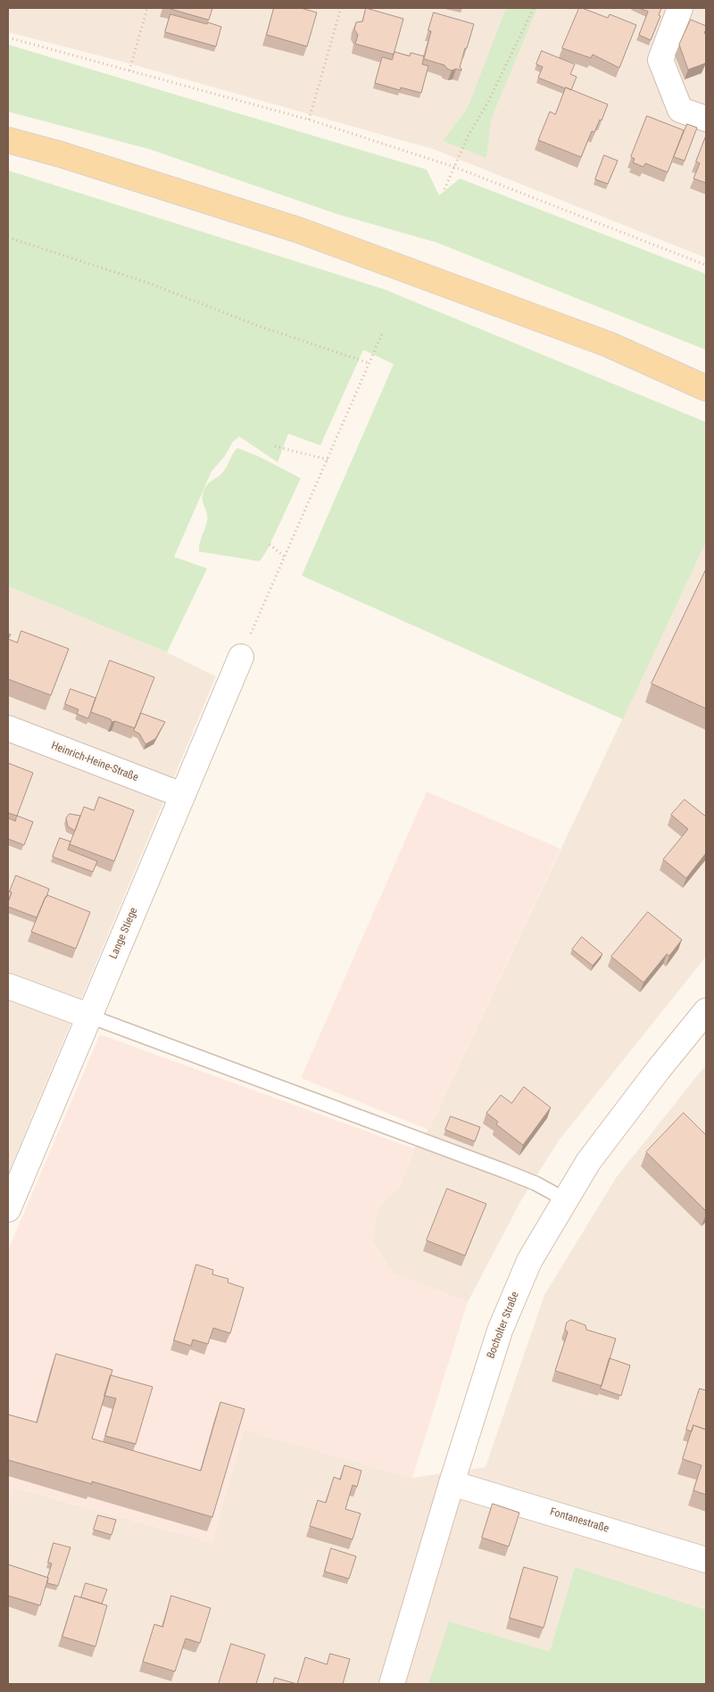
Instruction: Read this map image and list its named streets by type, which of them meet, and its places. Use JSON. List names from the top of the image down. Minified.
{"streets":{"street":["Heinrich-Heine-Straße","Lange Stiege","Bocholter Straße","Fontanestraße"]},"crossings":[["Heinrich-Heine-Straße","Lange Stiege"],["Bocholter Straße","Fontanestraße"]]}
